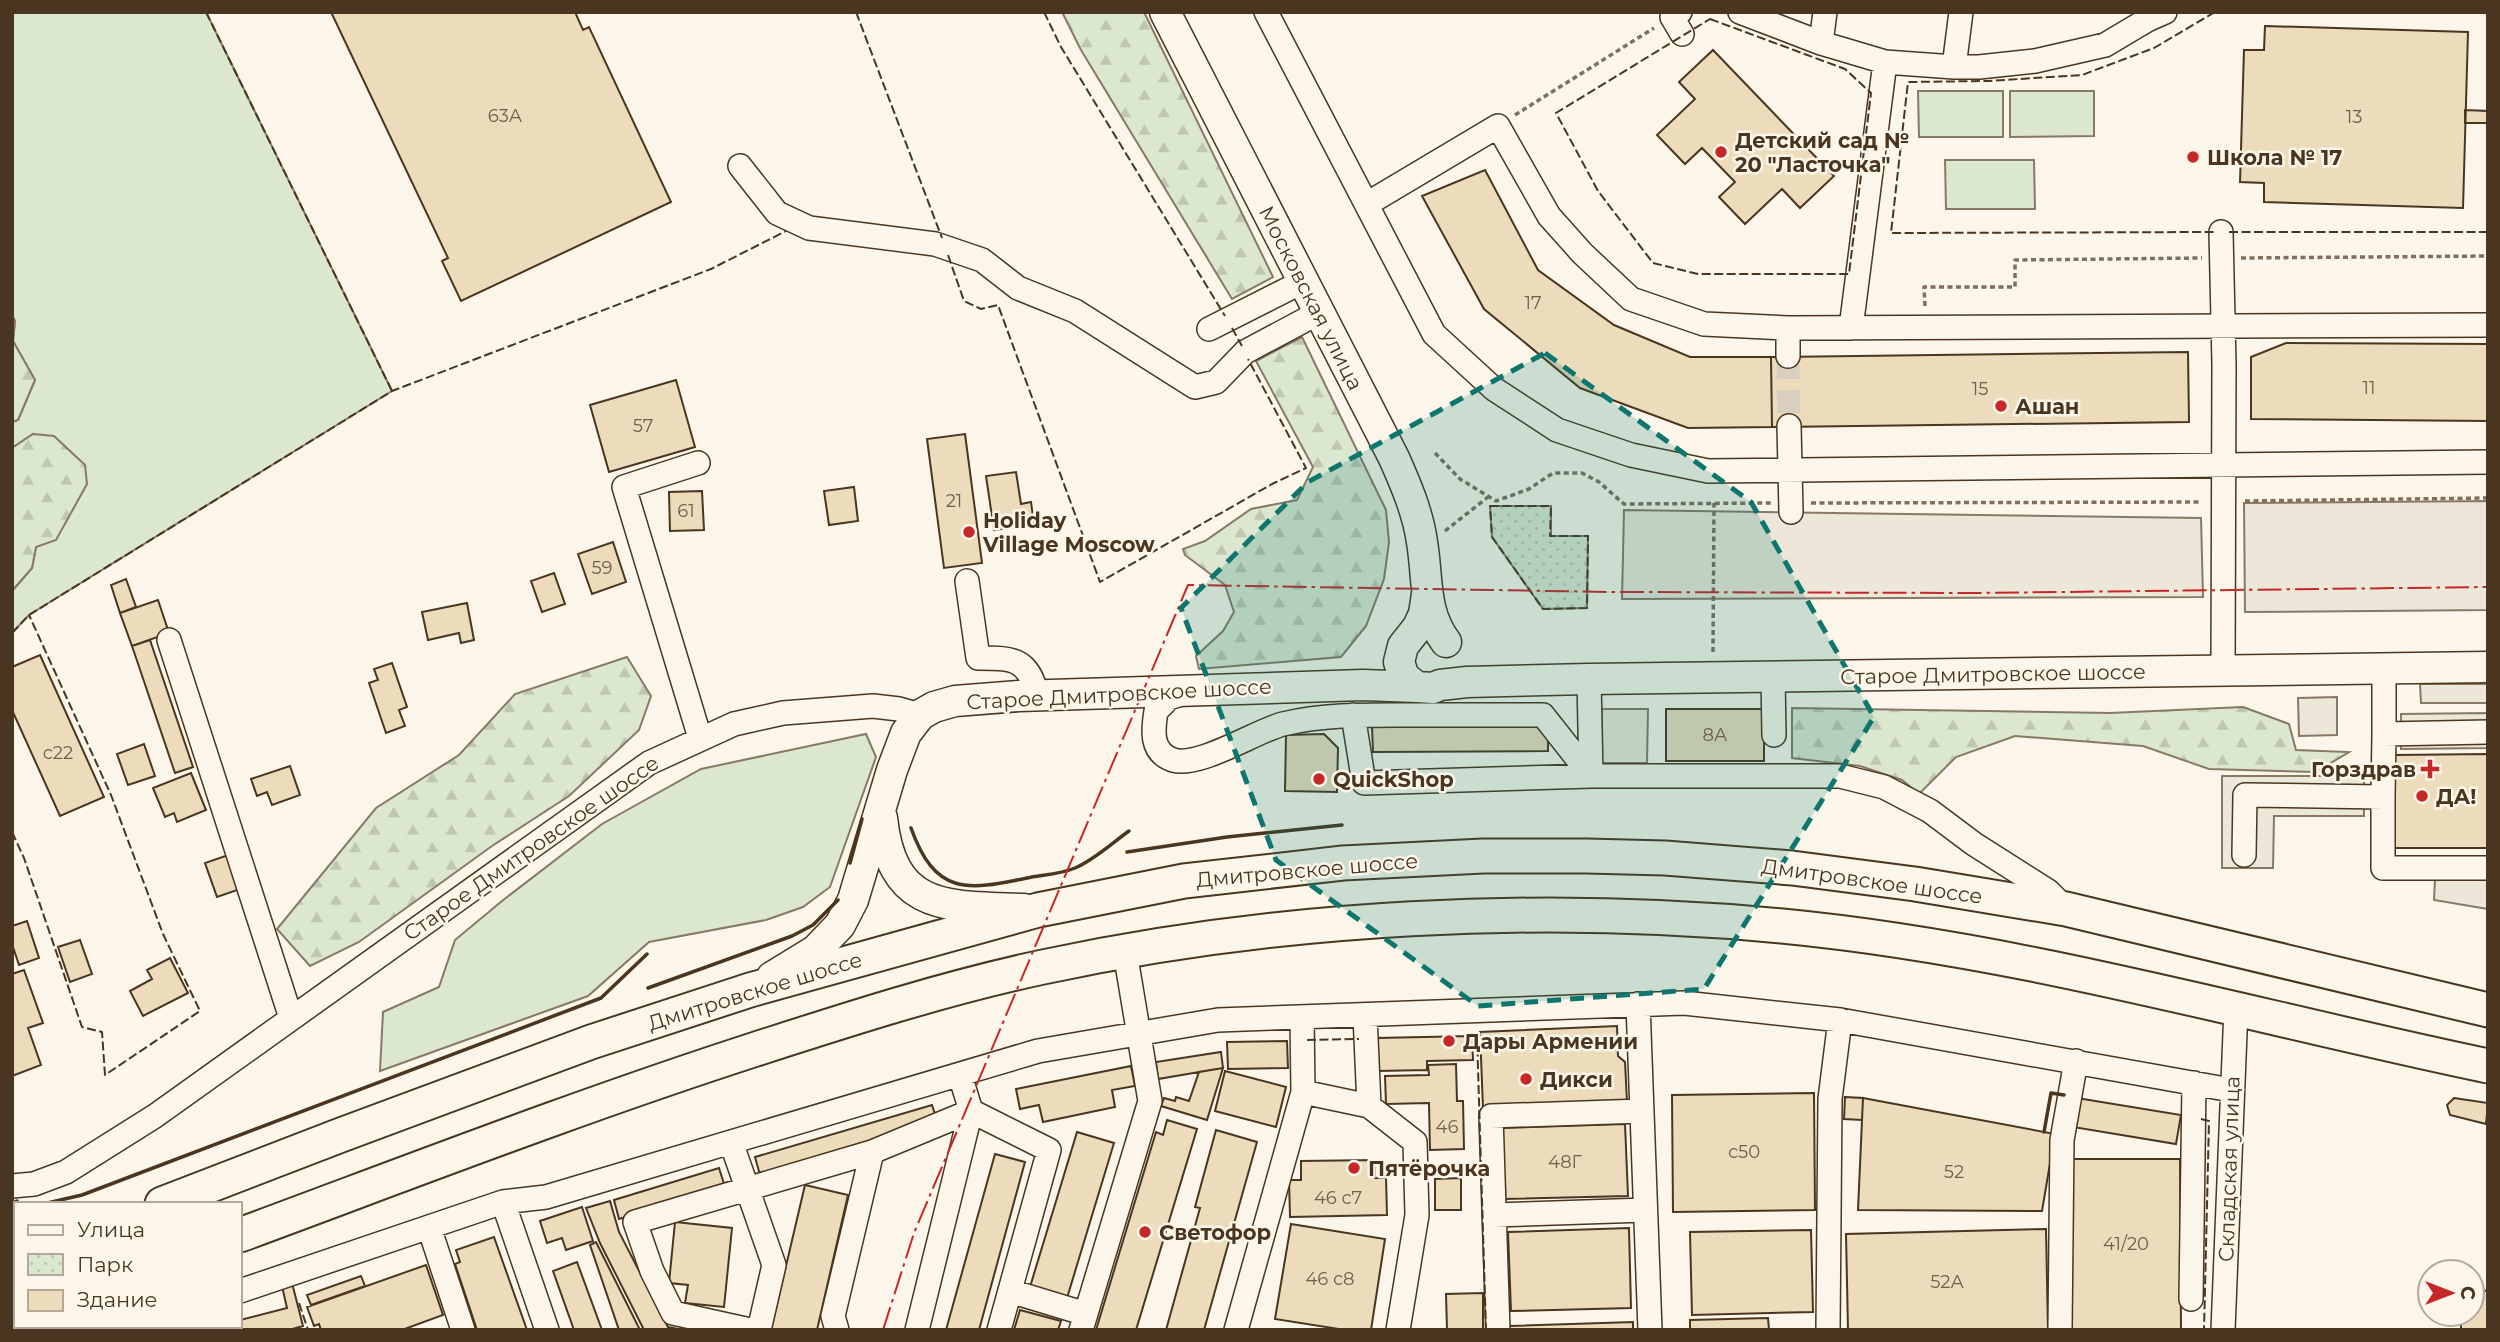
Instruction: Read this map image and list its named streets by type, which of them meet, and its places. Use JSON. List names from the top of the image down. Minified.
{"streets":{"highway":["Дмитровское шоссе"],"main road":["Московская улица","Старое Дмитровское шоссе"],"street":["Складская улица"]},"crossings":[["Московская улица","Старое Дмитровское шоссе"]],"places":{"other":["Детский сад № 20 \"Ласточка\"","Школа № 17","Ашан","Holiday Village Moscow","QuickShop","ДА!","Дары Армении","Дикси","Пятёрочка","Светофор"],"health":["Горздрав"]},"house_numbers":["63А","13","17","11","15","57","21","61","59","8А","с22","46","с50","48Г","52","46 с7","41/20","46 с8","52А"],"legend":["Улица","Парк","Здание"],"north":"right"}
